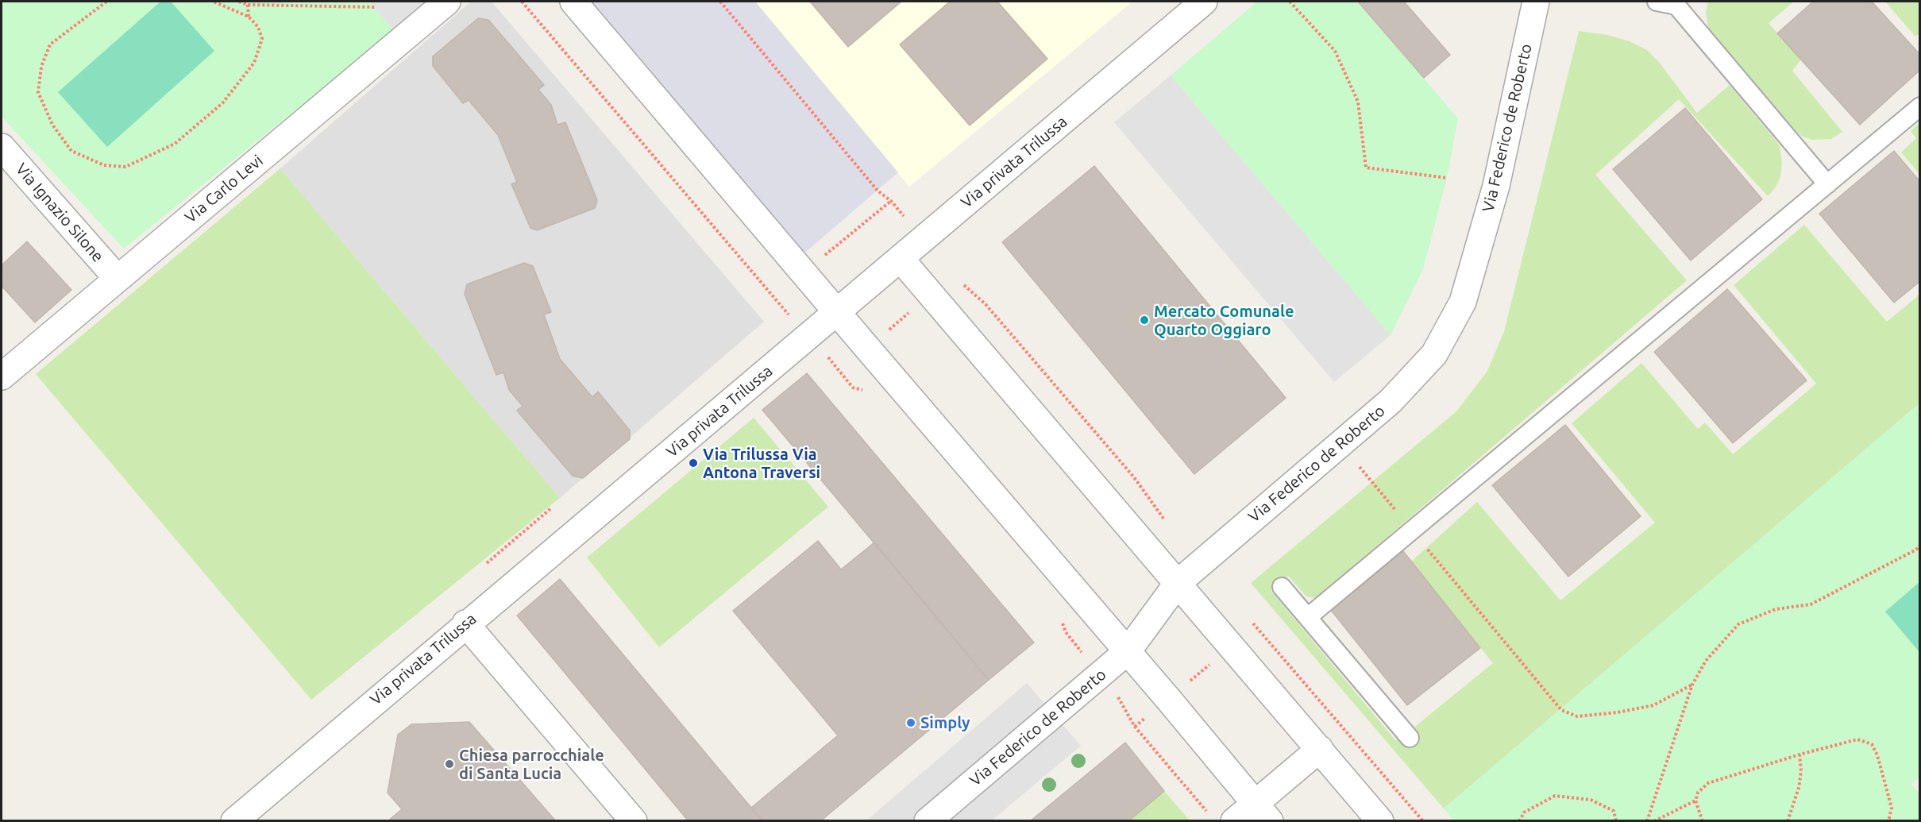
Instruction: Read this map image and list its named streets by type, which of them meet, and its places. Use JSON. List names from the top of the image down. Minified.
{"streets":{"street":["Via Federico de Roberto","Via privata Trilussa","Via Carlo Levi","Via Ignazio Silone"]},"crossings":[["Via Carlo Levi","Via Ignazio Silone"]],"places":["Mercato Comunale Quarto Oggiaro","Via Trilussa Via Antona Traversi","Simply","Chiesa parrocchiale di Santa Lucia"]}
